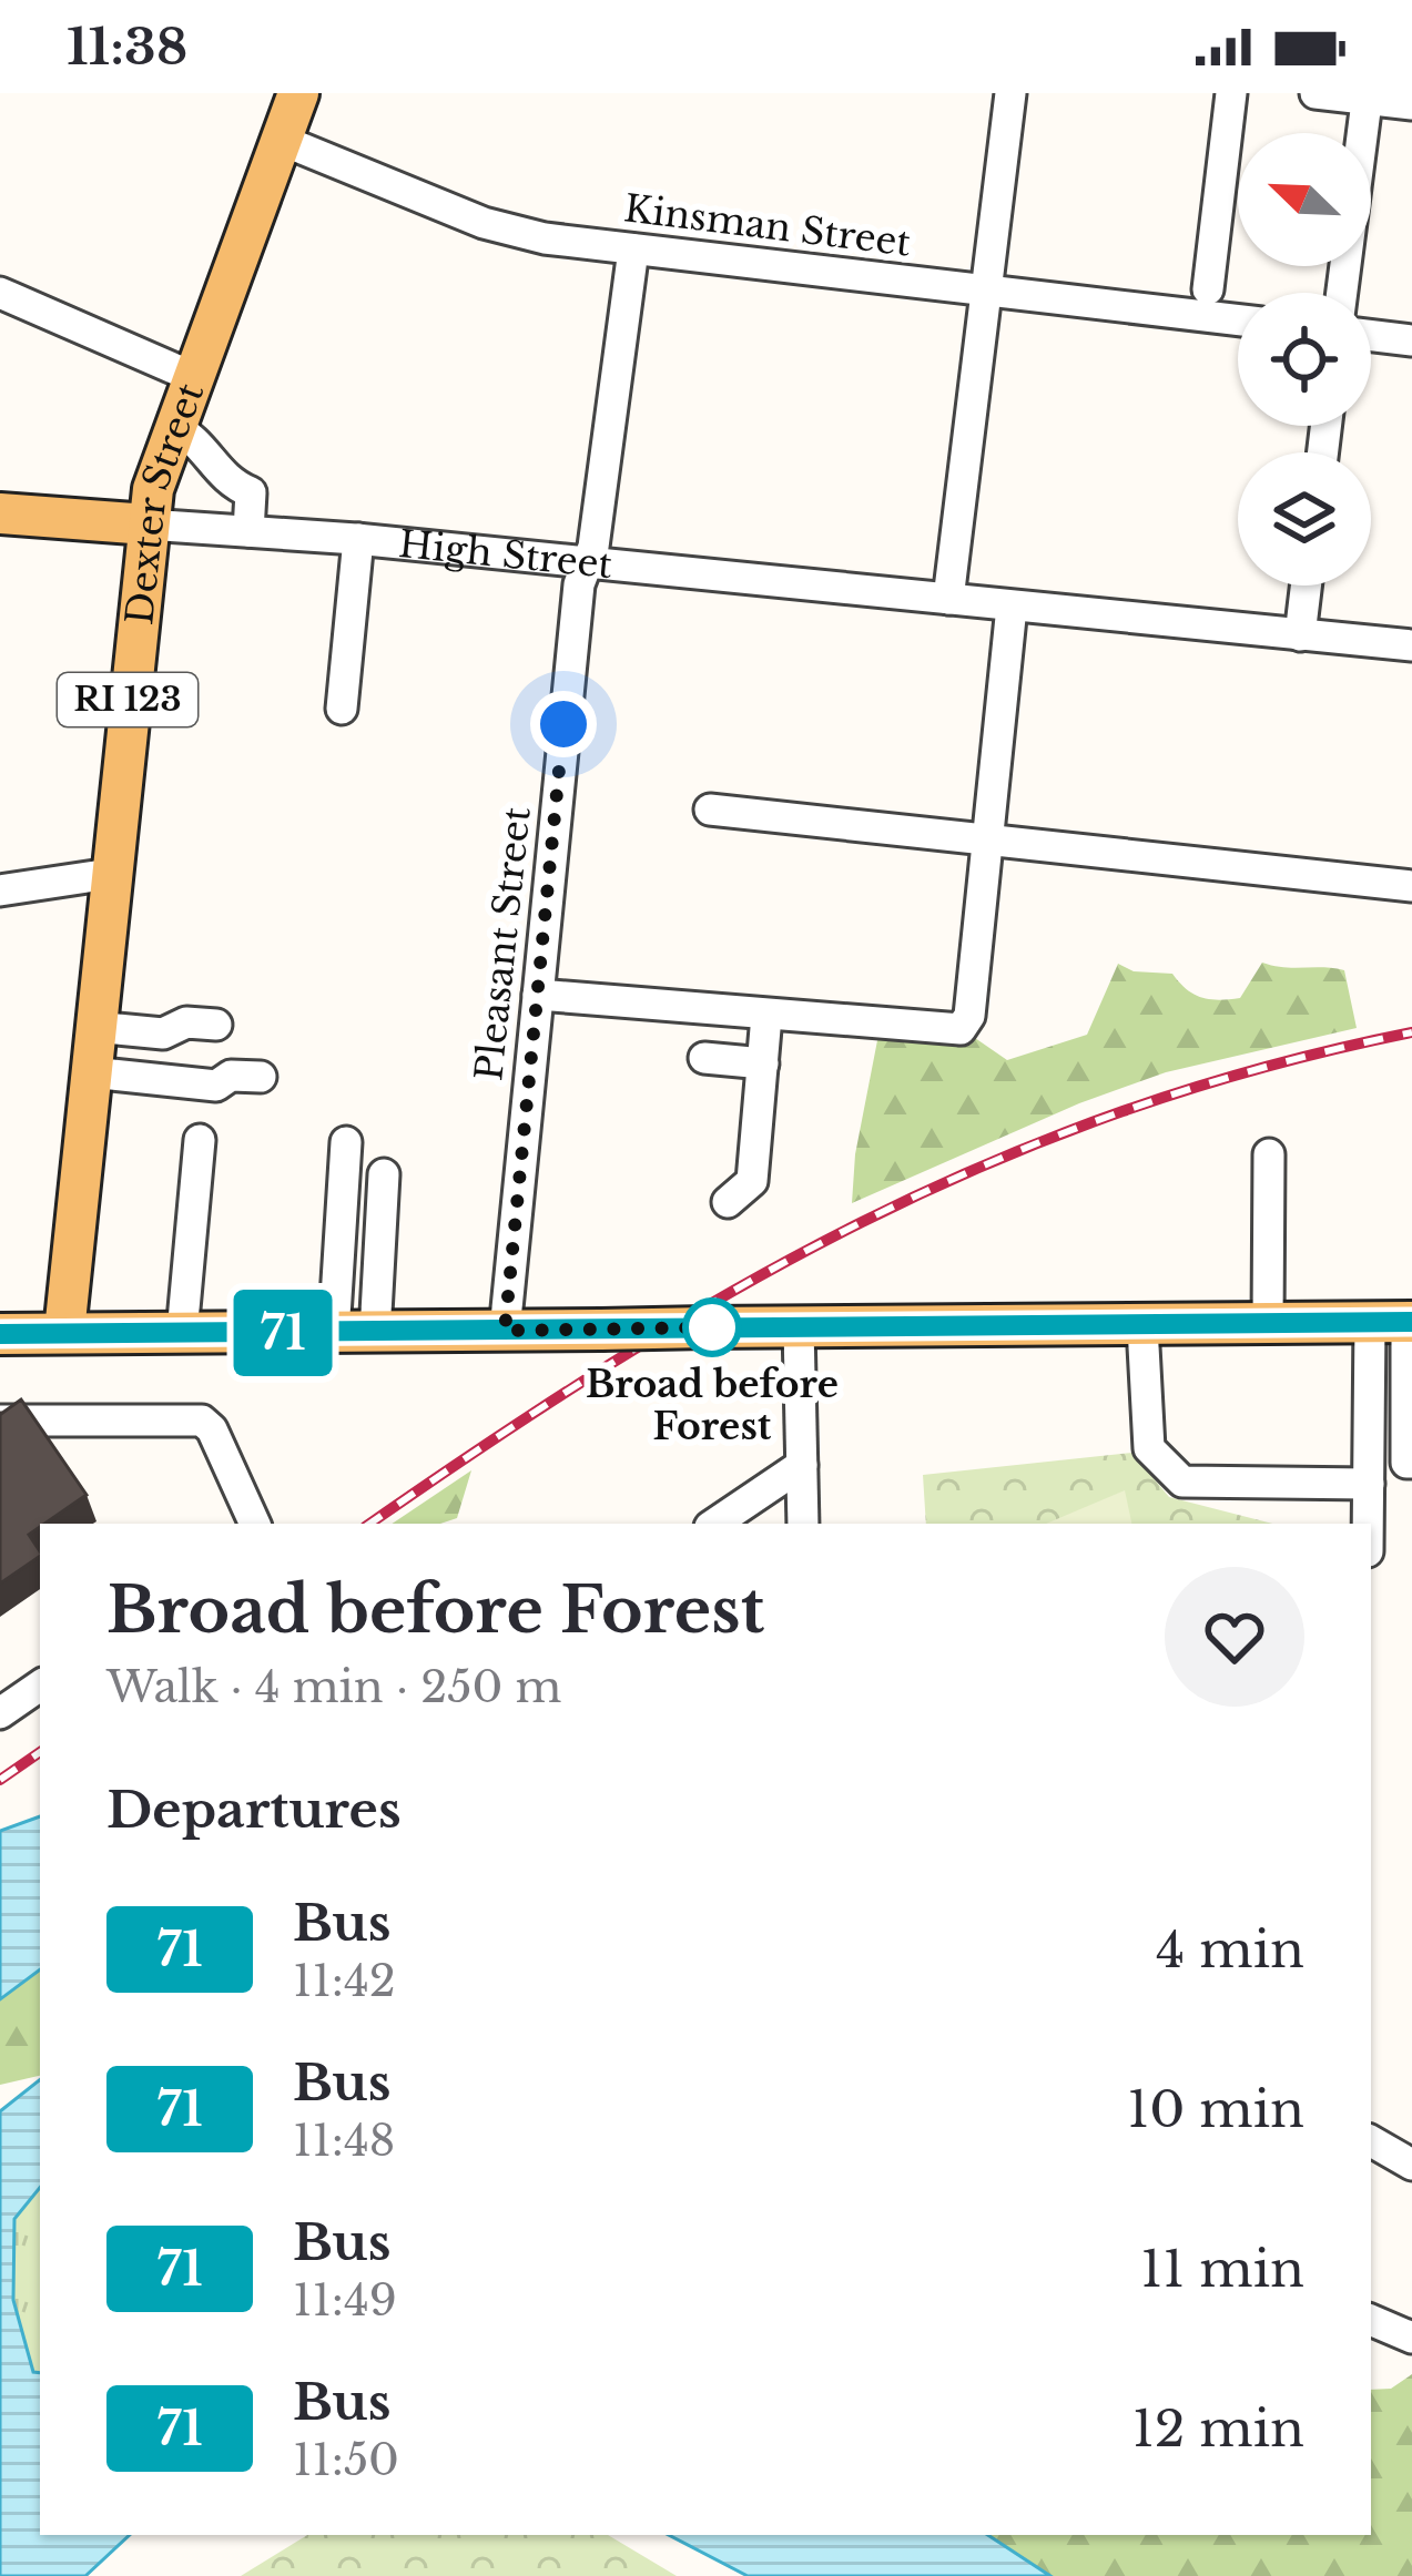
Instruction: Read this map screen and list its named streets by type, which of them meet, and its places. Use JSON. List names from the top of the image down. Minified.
{"streets":{"main road":["Dexter Street","High Street","RI 123"],"street":["Kinsman Street","Pleasant Street"]},"crossings":[["Kinsman Street","Dexter Street"],["Kinsman Street","Pleasant Street"],["Dexter Street","High Street"],["High Street","Pleasant Street"]],"places":["Broad before Forest"],"lines":["bus line 71"],"north":"top left","page":{"status":"11:38","on_map":"71","heading":[["Broad before Forest","Walk · 4 min · 250 m"],"Departures"],"list":[{"mark":"71","name":"Bus","note":"11:42","value":"4 min"},{"mark":"71","name":"Bus","note":"11:48","value":"10 min"},{"mark":"71","name":"Bus","note":"11:49","value":"11 min"},{"mark":"71","name":"Bus","note":"11:50","value":"12 min"}]}}
